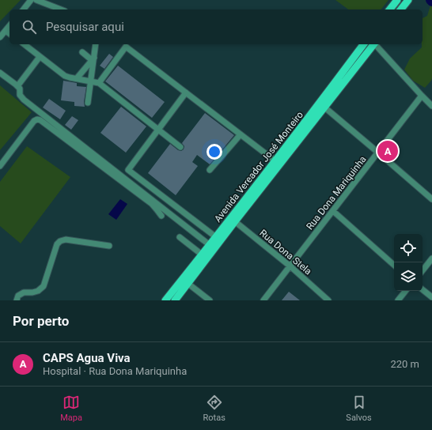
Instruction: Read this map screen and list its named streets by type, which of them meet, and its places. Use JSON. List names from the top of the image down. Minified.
{"streets":{"main road":["Avenida Vereador José Monteiro"],"street":["Rua Dona Mariquinha","Rua Dona Stela"]},"crossings":[["Avenida Vereador José Monteiro","Rua Dona Stela"],["Rua Dona Mariquinha","Rua Dona Stela"]],"page":{"search":"Pesquisar aqui","pins":"A","heading":"Por perto","list":[{"mark":"A","name":"CAPS Agua Viva","note":"Hospital · Rua Dona Mariquinha","value":"220 m"}],"nav":["Mapa","Rotas","Salvos"]}}
